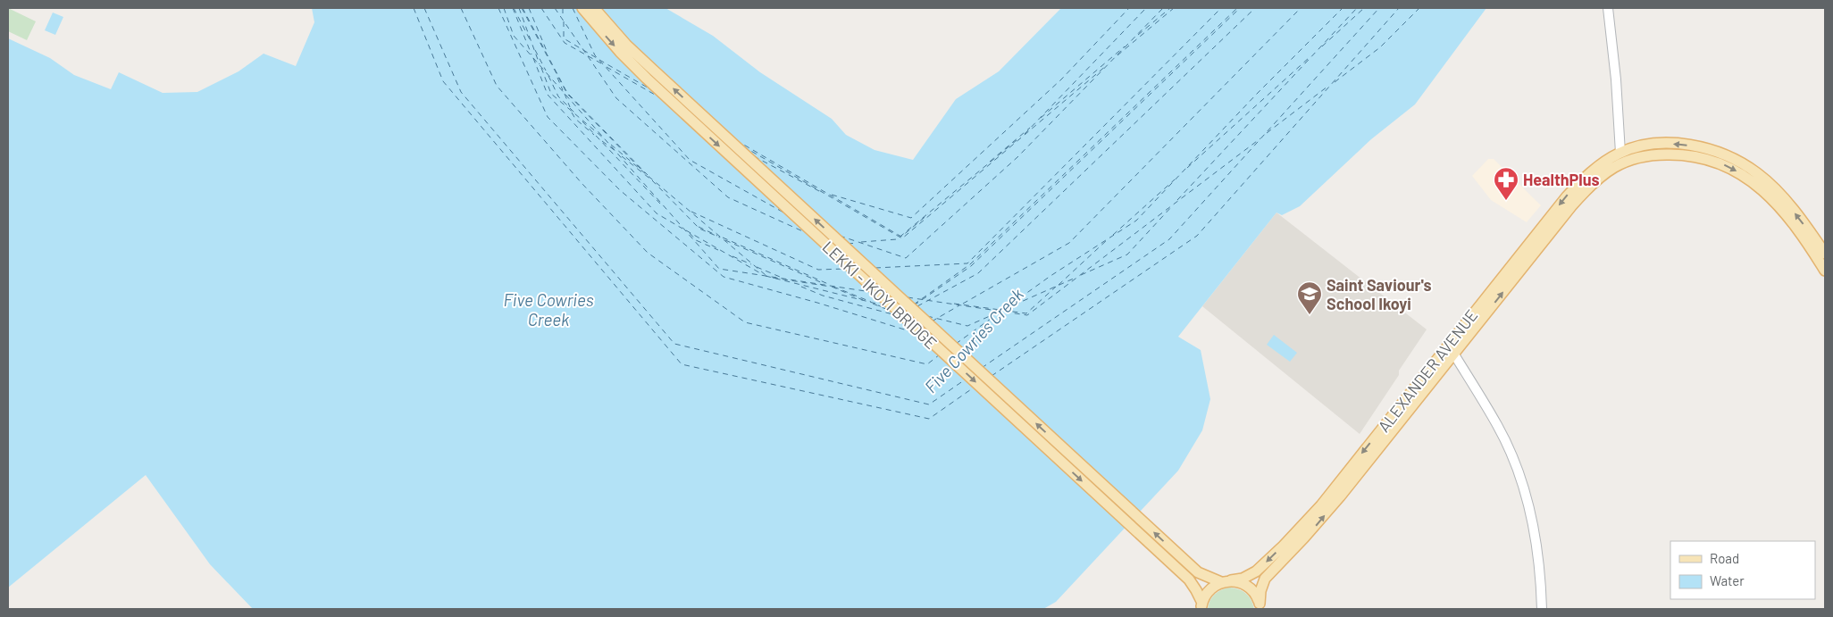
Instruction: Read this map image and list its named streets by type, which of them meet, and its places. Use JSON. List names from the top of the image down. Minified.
{"streets":{"main road":["LEKKI - IKOYI BRIDGE","ALEXANDER AVENUE"]},"crossings":[["LEKKI - IKOYI BRIDGE","ALEXANDER AVENUE"]],"water":["Five Cowries Creek"],"places":{"pharmacy":["HealthPlus"],"school or university":["Saint Saviour's School Ikoyi"]},"legend":["Road","Water"]}
